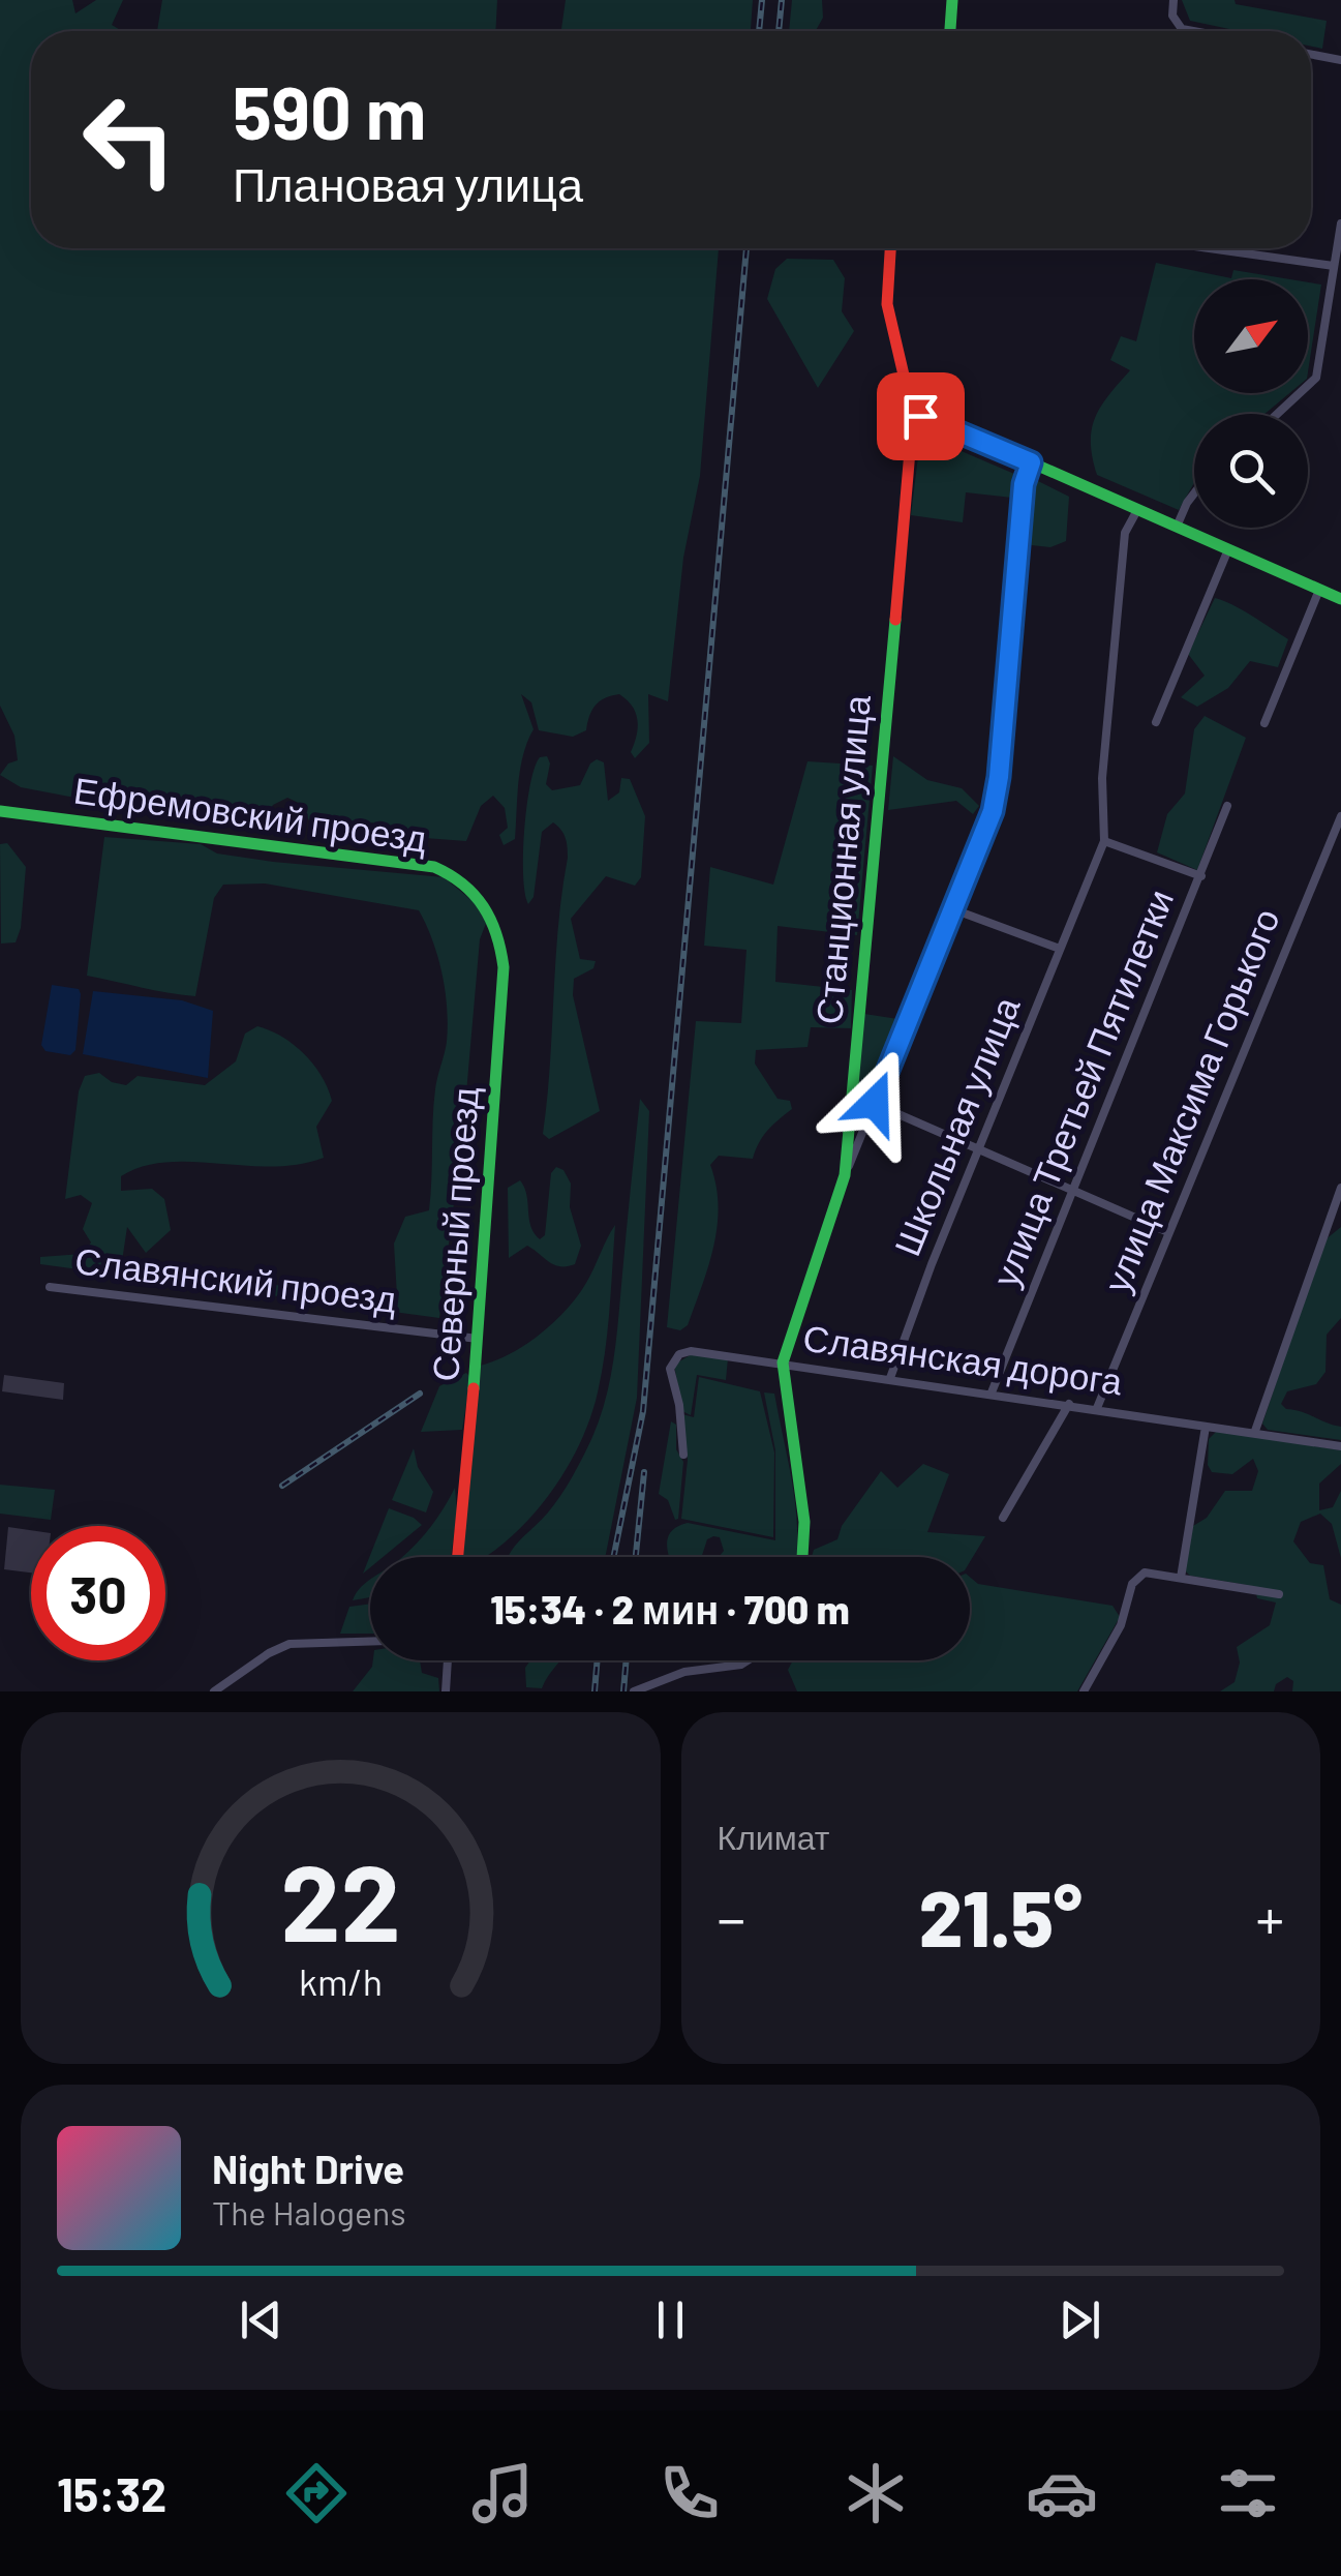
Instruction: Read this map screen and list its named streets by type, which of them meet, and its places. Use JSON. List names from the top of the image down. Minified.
{"streets":{"street":["Ефремовский проезд","Станционная улица","улица Третьей Пятилетки","улица Максима Горького","Школьная улица","Северный проезд","Славянский проезд","Славянская дорога"]},"crossings":[["Ефремовский проезд","Северный проезд"],["Станционная улица","Славянская дорога"],["улица Третьей Пятилетки","Славянская дорога"],["улица Максима Горького","Славянская дорога"],["Школьная улица","Славянская дорога"],["Северный проезд","Славянский проезд"]],"north":"top right","page":{"turn":["590 m","Плановая улица"],"limit":"30","trip":"15:34 · 2 мин · 700 m","tile":"Климат","heat":["−","21.5°","+"],"song":["Night Drive","The Halogens"],"tabs":"15:32","gauge":["22","km/h"]}}
